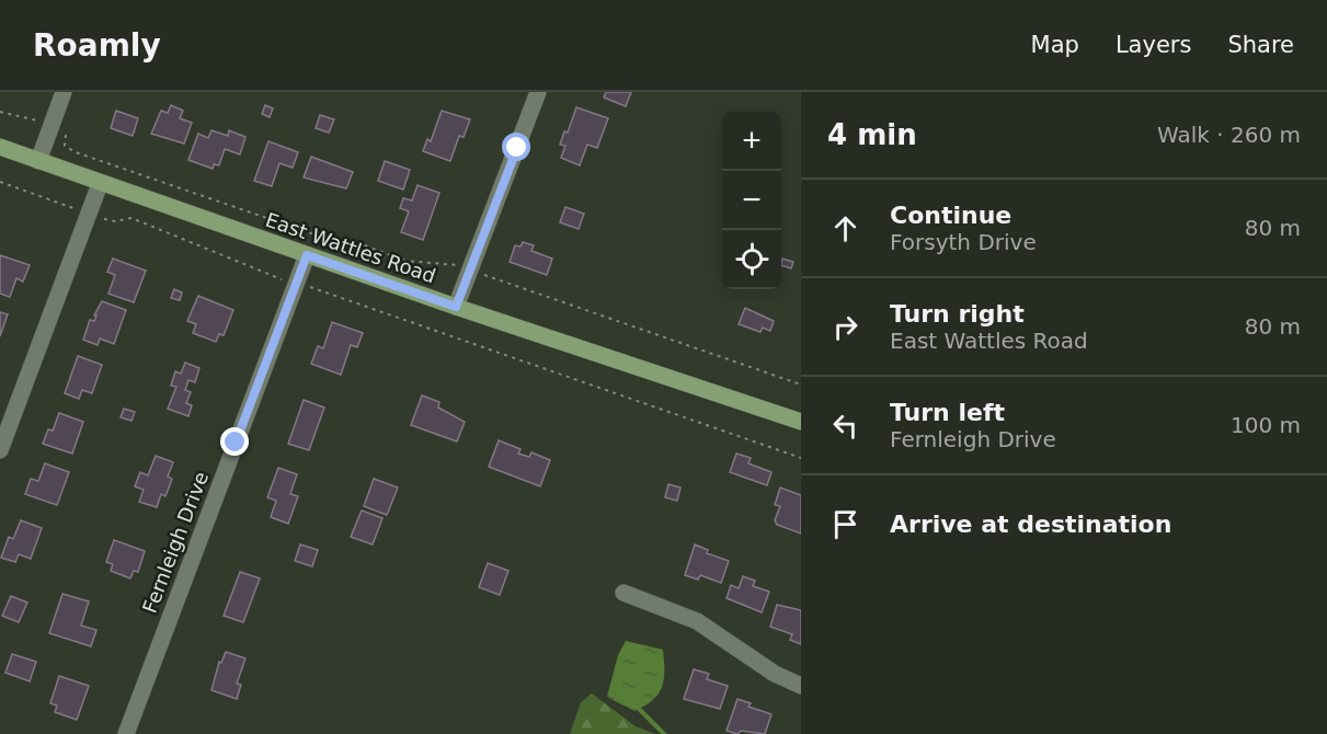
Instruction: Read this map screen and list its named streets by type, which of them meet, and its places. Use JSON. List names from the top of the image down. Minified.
{"streets":{"main road":["East Wattles Road"],"street":["Fernleigh Drive"]},"crossings":[["East Wattles Road","Fernleigh Drive"]],"page":{"header":"Roamly","nav":["Map","Layers","Share"],"heading":["4 min","Walk · 260 m"],"map_buttons":["+","−"],"list":[["Continue","Forsyth Drive","80 m"],["Turn right","East Wattles Road","80 m"],["Turn left","Fernleigh Drive","100 m"],"Arrive at destination"]}}
